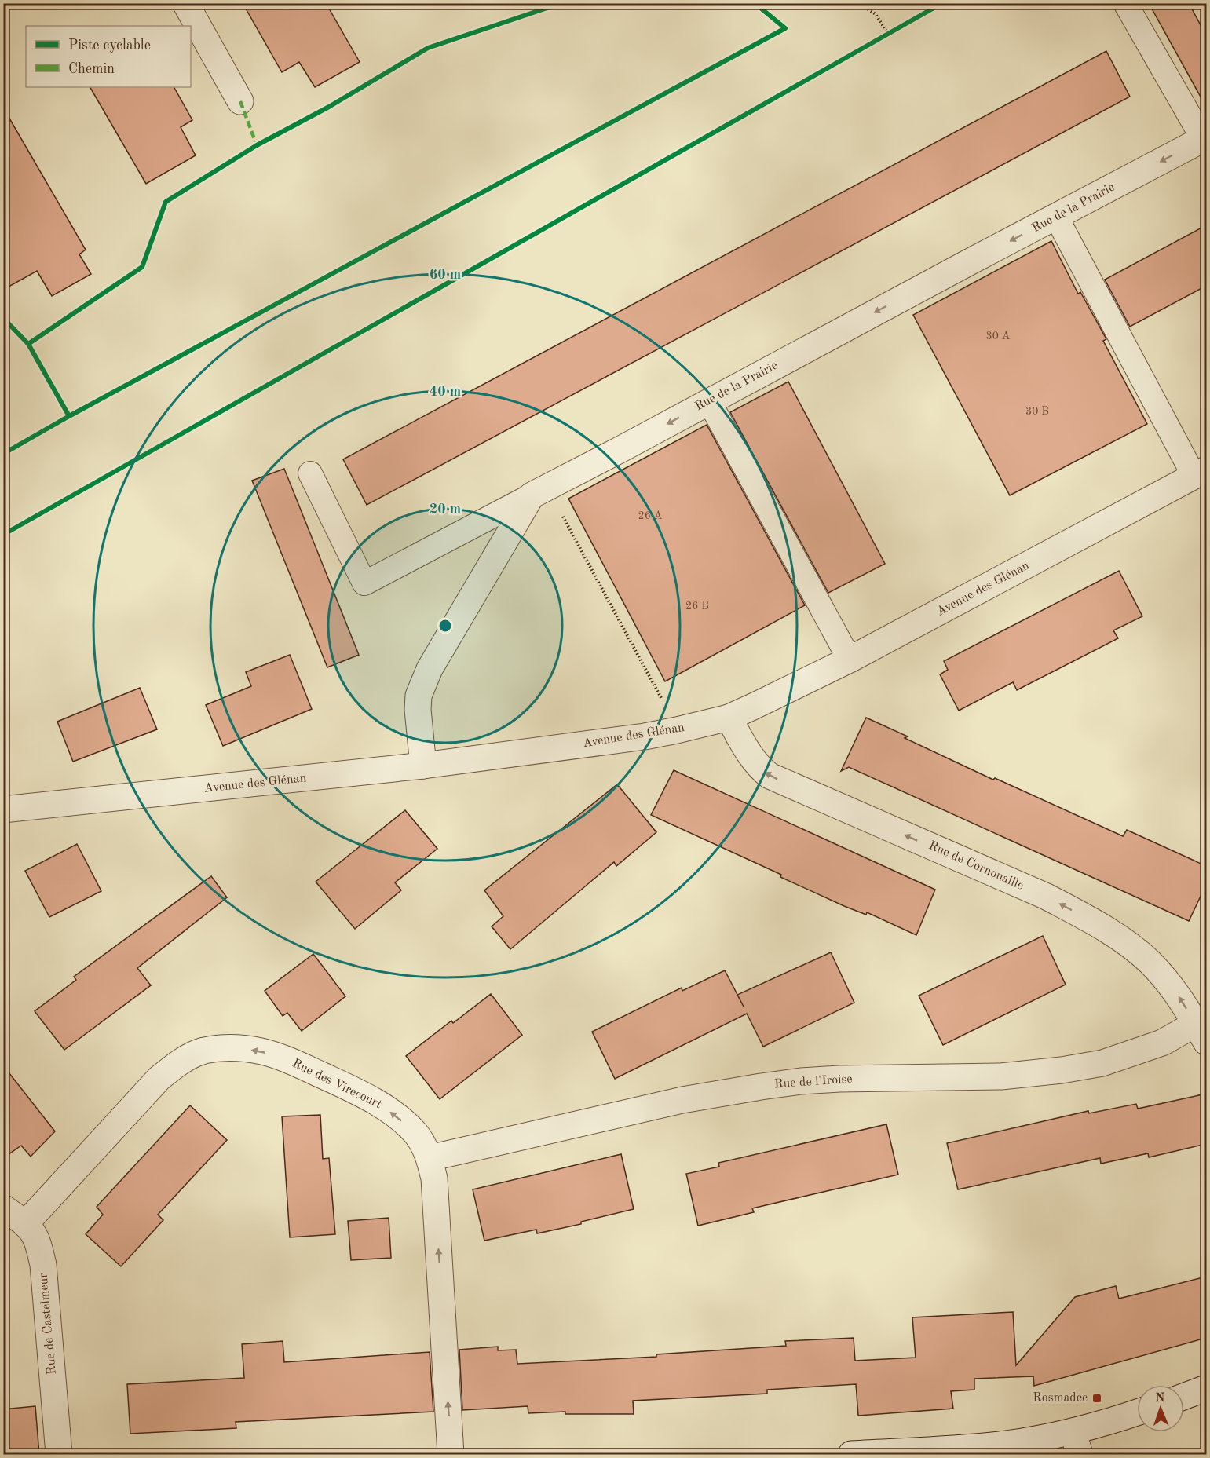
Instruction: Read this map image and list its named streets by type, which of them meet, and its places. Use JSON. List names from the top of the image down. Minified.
{"streets":{"street":["Rue de la Prairie","Avenue des Glénan","Rue de Cornouaille","Rue de l'Iroise","Rue des Virecourt","Rue de Castelmeur"]},"crossings":[["Avenue des Glénan","Rue de Cornouaille"],["Rue de Cornouaille","Rue de l'Iroise"],["Rue de l'Iroise","Rue des Virecourt"],["Rue des Virecourt","Rue de Castelmeur"]],"one_way":["Rue de la Prairie","Rue de Cornouaille"],"places":{"transit":["Rosmadec"]},"house_numbers":["30 A","30 B","26 A","26 B"],"legend":["Piste cyclable","Chemin"],"north":"top","rings":["60 m","40 m","20 m"]}
